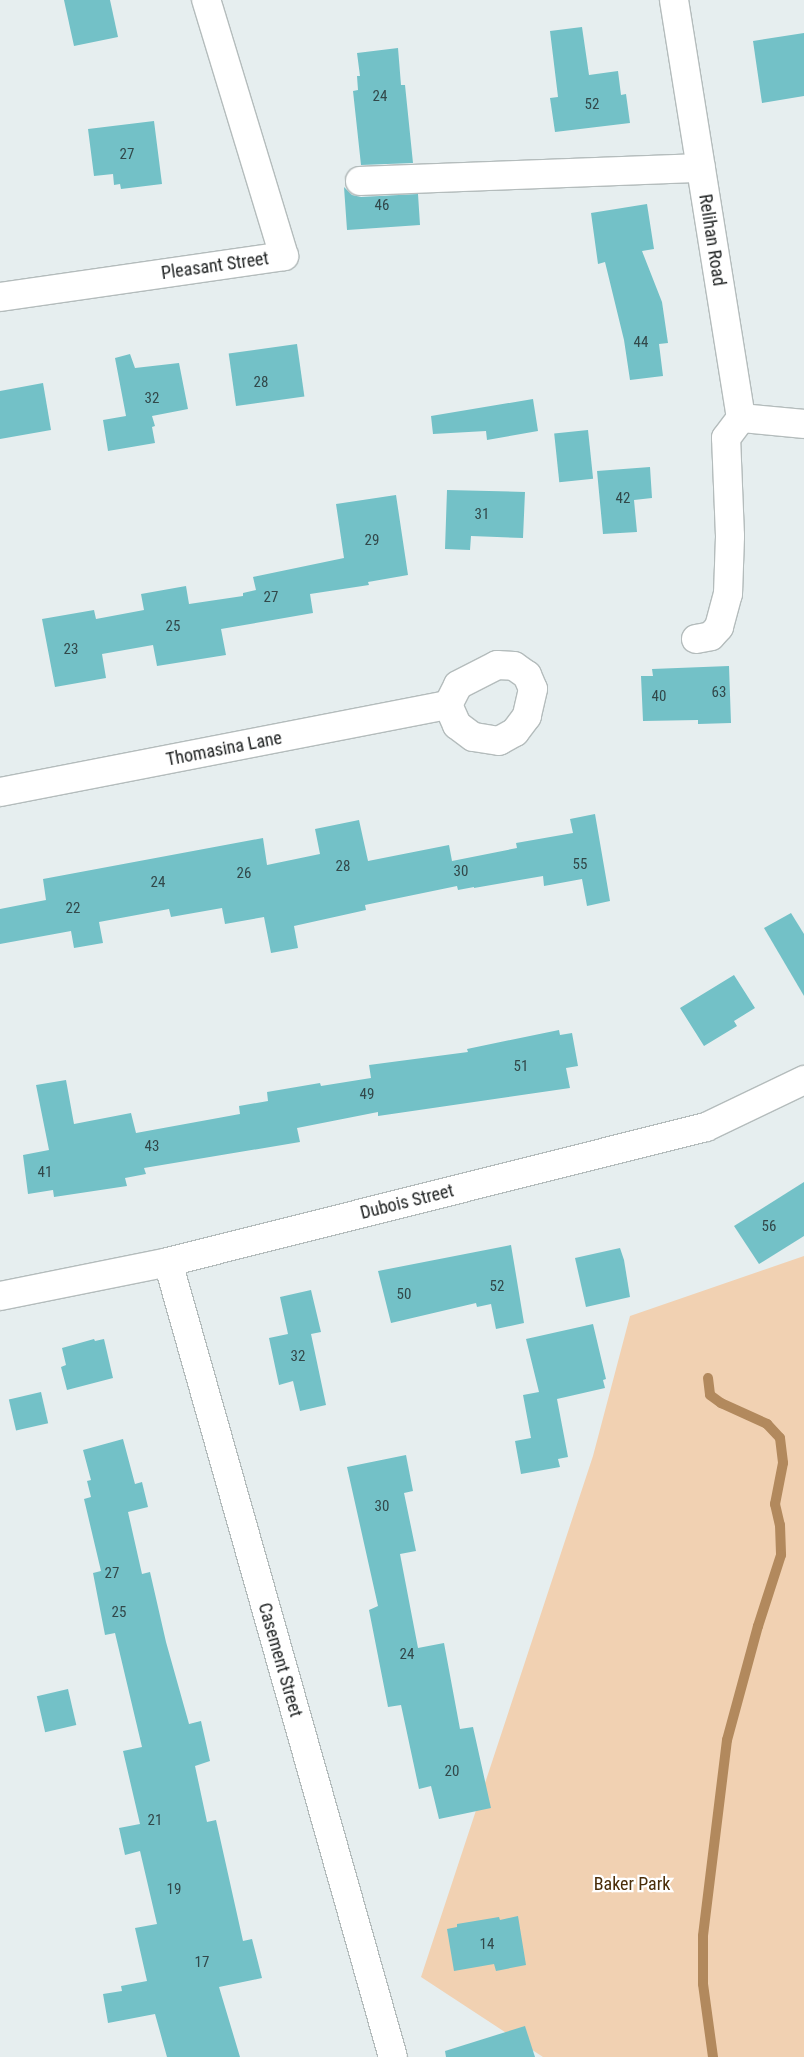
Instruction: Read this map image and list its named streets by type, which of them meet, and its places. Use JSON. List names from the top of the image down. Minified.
{"streets":{"street":["Relihan Road","Pleasant Street","Thomasina Lane","Dubois Street","Casement Street"]},"crossings":[["Dubois Street","Casement Street"]],"parks":["Baker Park"],"house_numbers":["24","52","27","46","44","28","32","42","31","29","27","25","23","63","40","55","28","30","26","24","22","51","49","43","41","56","52","50","32","30","27","25","24","20","21","19","14","17"]}
